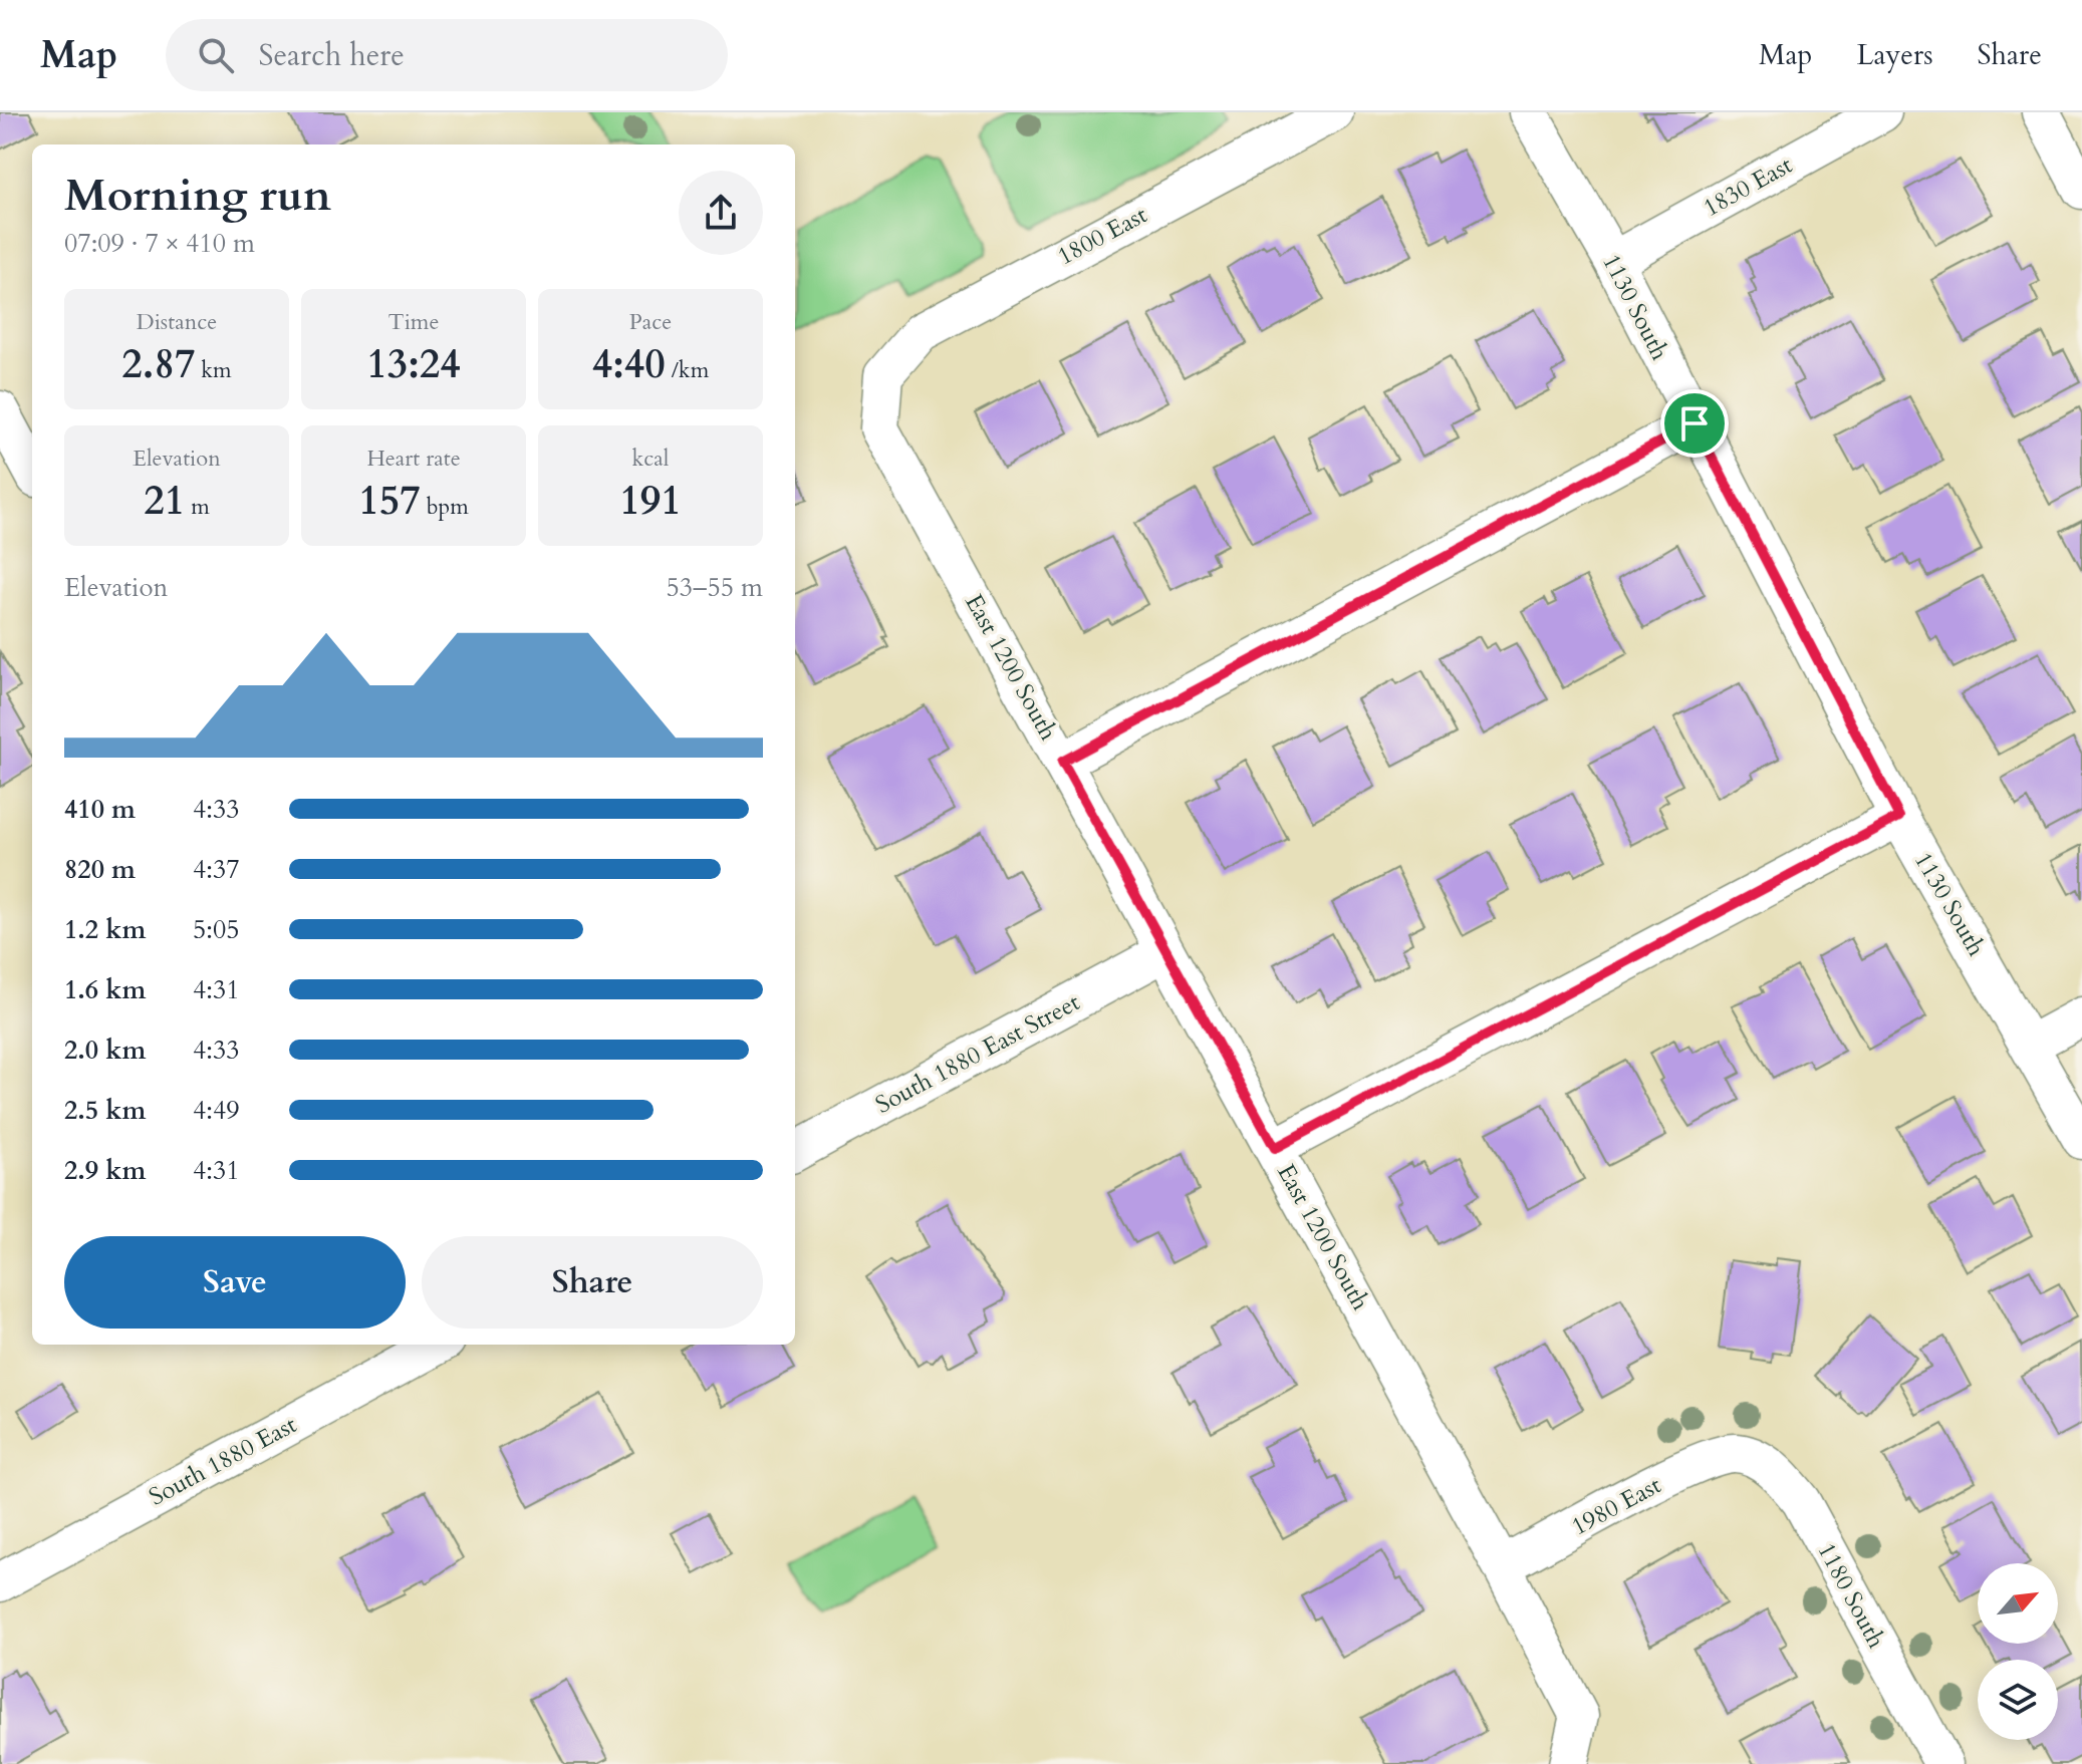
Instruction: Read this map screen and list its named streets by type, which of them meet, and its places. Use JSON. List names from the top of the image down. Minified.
{"streets":{"street":["1830 East","1800 East","1130 South","East 1200 South","South 1880 East Street","South 1880 East","1980 East","1180 South"]},"crossings":[["1830 East","1130 South"],["1800 East","East 1200 South"],["East 1200 South","South 1880 East Street"],["East 1200 South","1980 East"],["1980 East","1180 South"]],"north":"top right","page":{"header":"Map","search":"Search here","nav":["Map","Layers","Share"],"heading":["Morning run","07:09 · 7 × 410 m"],"stats":[["Distance","2.87 km"],["Time","13:24"],["Pace","4:40 /km"],["Elevation","21 m"],["Heart rate","157 bpm"],["kcal","191"]],"chart":["Elevation","53–55 m"],"list":[{"name":"410 m","note":"4:33"},{"name":"820 m","note":"4:37"},{"name":"1.2 km","note":"5:05"},{"name":"1.6 km","note":"4:31"},{"name":"2.0 km","note":"4:33"},{"name":"2.5 km","note":"4:49"},{"name":"2.9 km","note":"4:31"}],"buttons":["Save","Share"]}}
